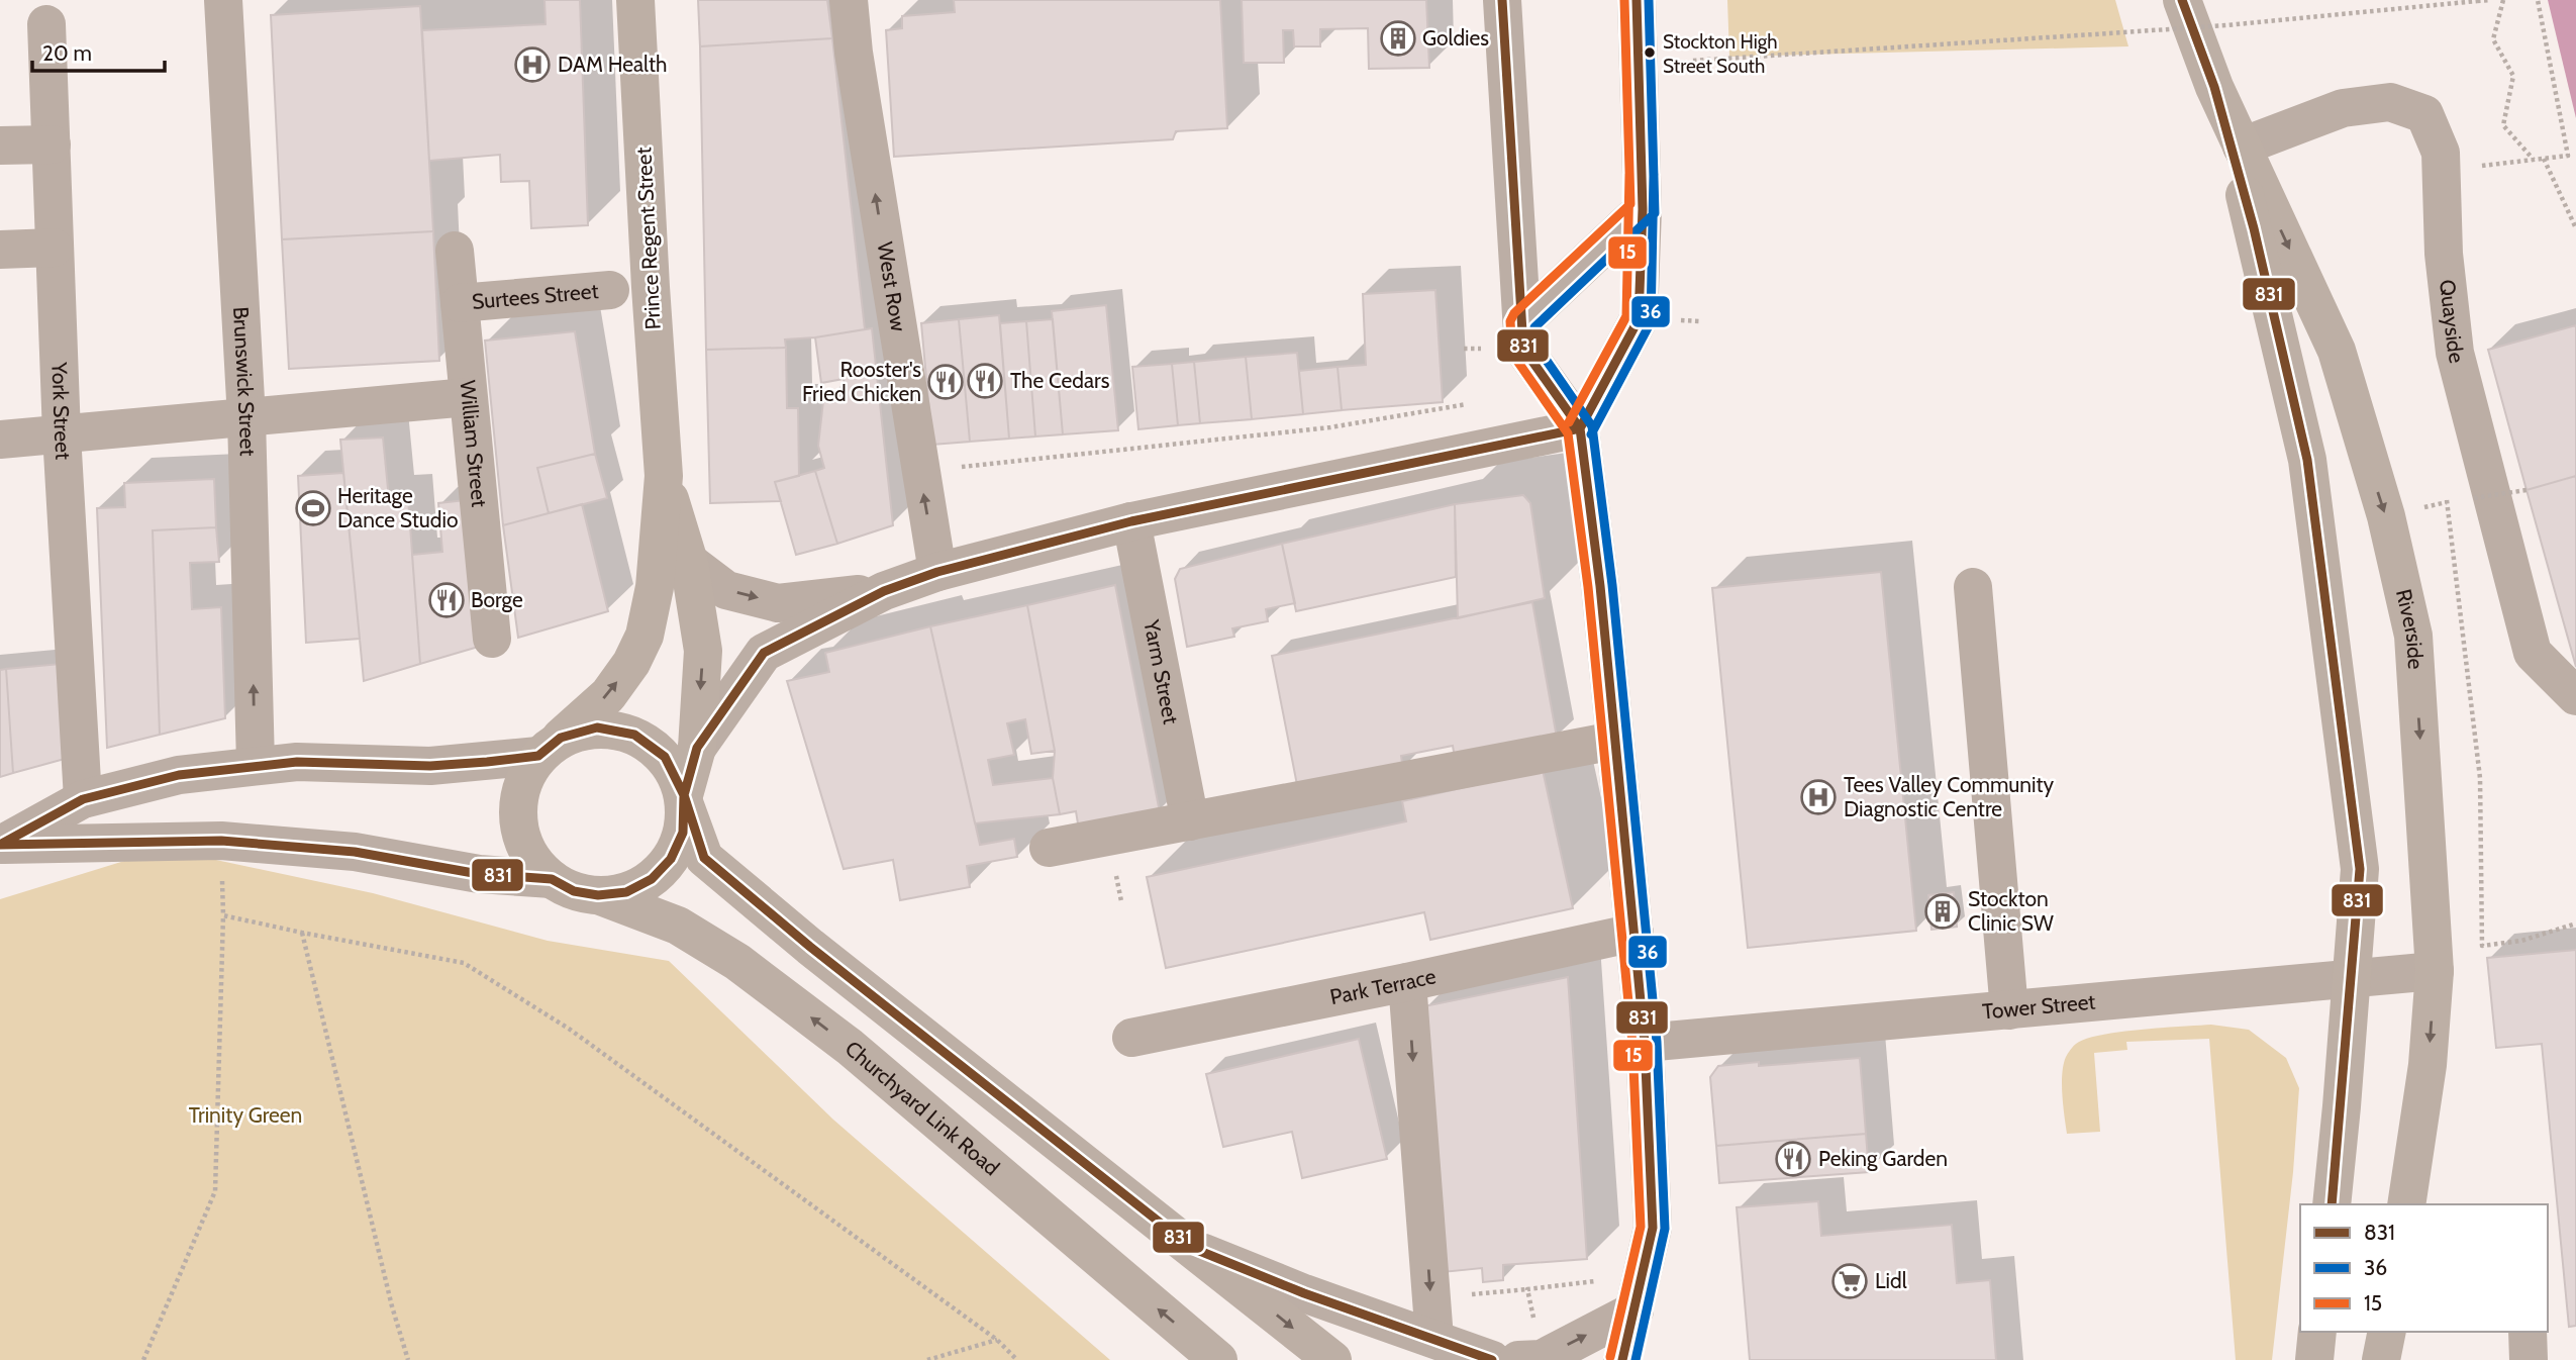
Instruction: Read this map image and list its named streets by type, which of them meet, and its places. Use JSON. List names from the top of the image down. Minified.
{"streets":{"main road":["Prince Regent Street","Riverside","Churchyard Link Road"],"street":["West Row","Surtees Street","Quayside","Brunswick Street","York Street","William Street","Yarm Street","Park Terrace","Tower Street"]},"crossings":[["Prince Regent Street","Churchyard Link Road"],["Surtees Street","William Street"],["Quayside","Riverside"],["Riverside","Tower Street"]],"one_way":["West Row","Brunswick Street"],"parks":["Trinity Green"],"places":{"building":["Goldies","Stockton Clinic SW"],"other":["Stockton High Street South"],"hospital":["DAM Health","Tees Valley Community Diagnostic Centre"],"restaurant":["The Cedars","Rooster's Fried Chicken","Borge","Peking Garden"],"sports":["Heritage Dance Studio"],"supermarket":["Lidl"]},"lines":["transit line 831","transit line 36","transit line 15"],"legend":["831","36","15"],"scale_bar":"20 m"}
